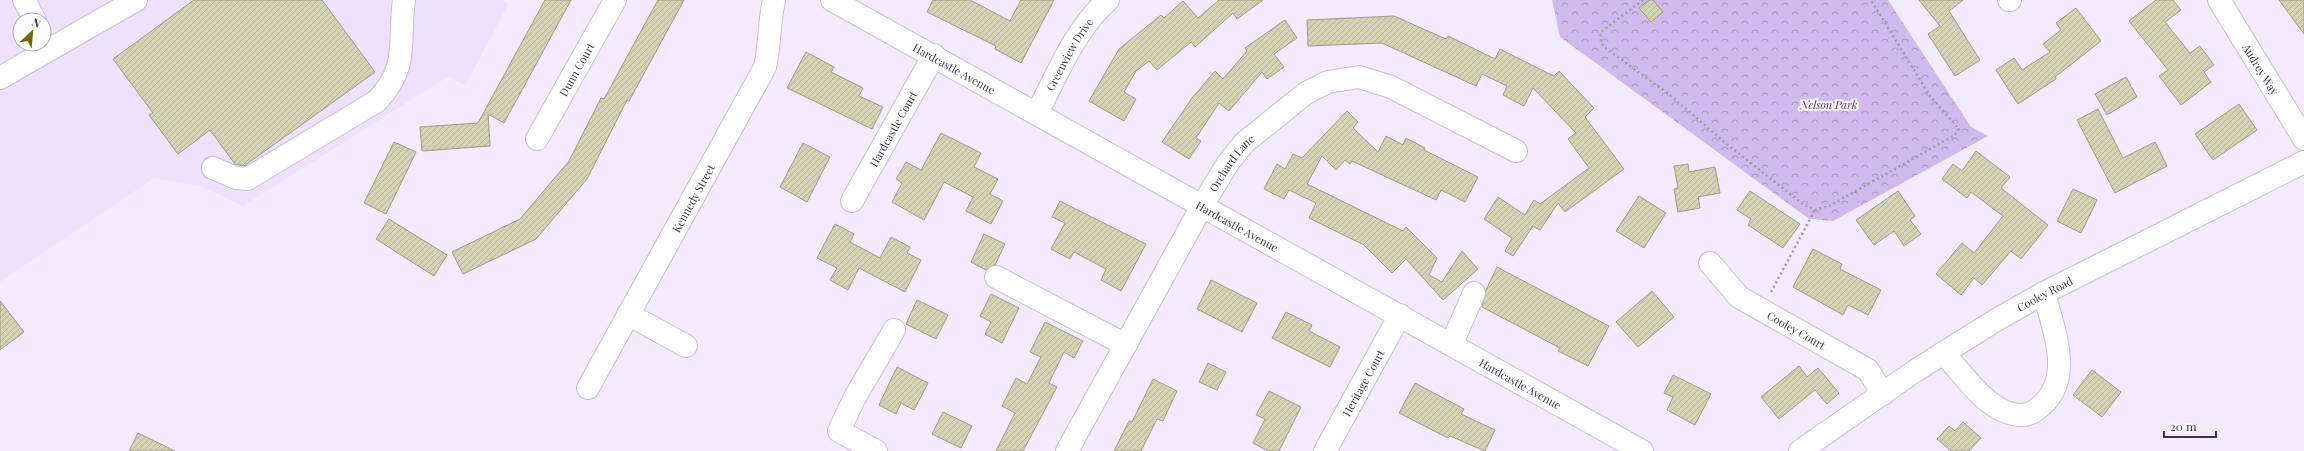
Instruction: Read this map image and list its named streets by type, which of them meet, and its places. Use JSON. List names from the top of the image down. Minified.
{"streets":{"street":["Greenview Drive","Hardcastle Avenue","Dunn Court","Audrey Way","Hardcastle Court","Orchard Lane","Kennedy Street","Cooley Road","Cooley Court","Heritage Court"]},"crossings":[["Greenview Drive","Hardcastle Avenue"],["Hardcastle Avenue","Hardcastle Court"],["Hardcastle Avenue","Orchard Lane"],["Hardcastle Avenue","Heritage Court"],["Cooley Road","Cooley Court"]],"parks":["Nelson Park"],"scale_bar":"20 m","north":"top right"}
